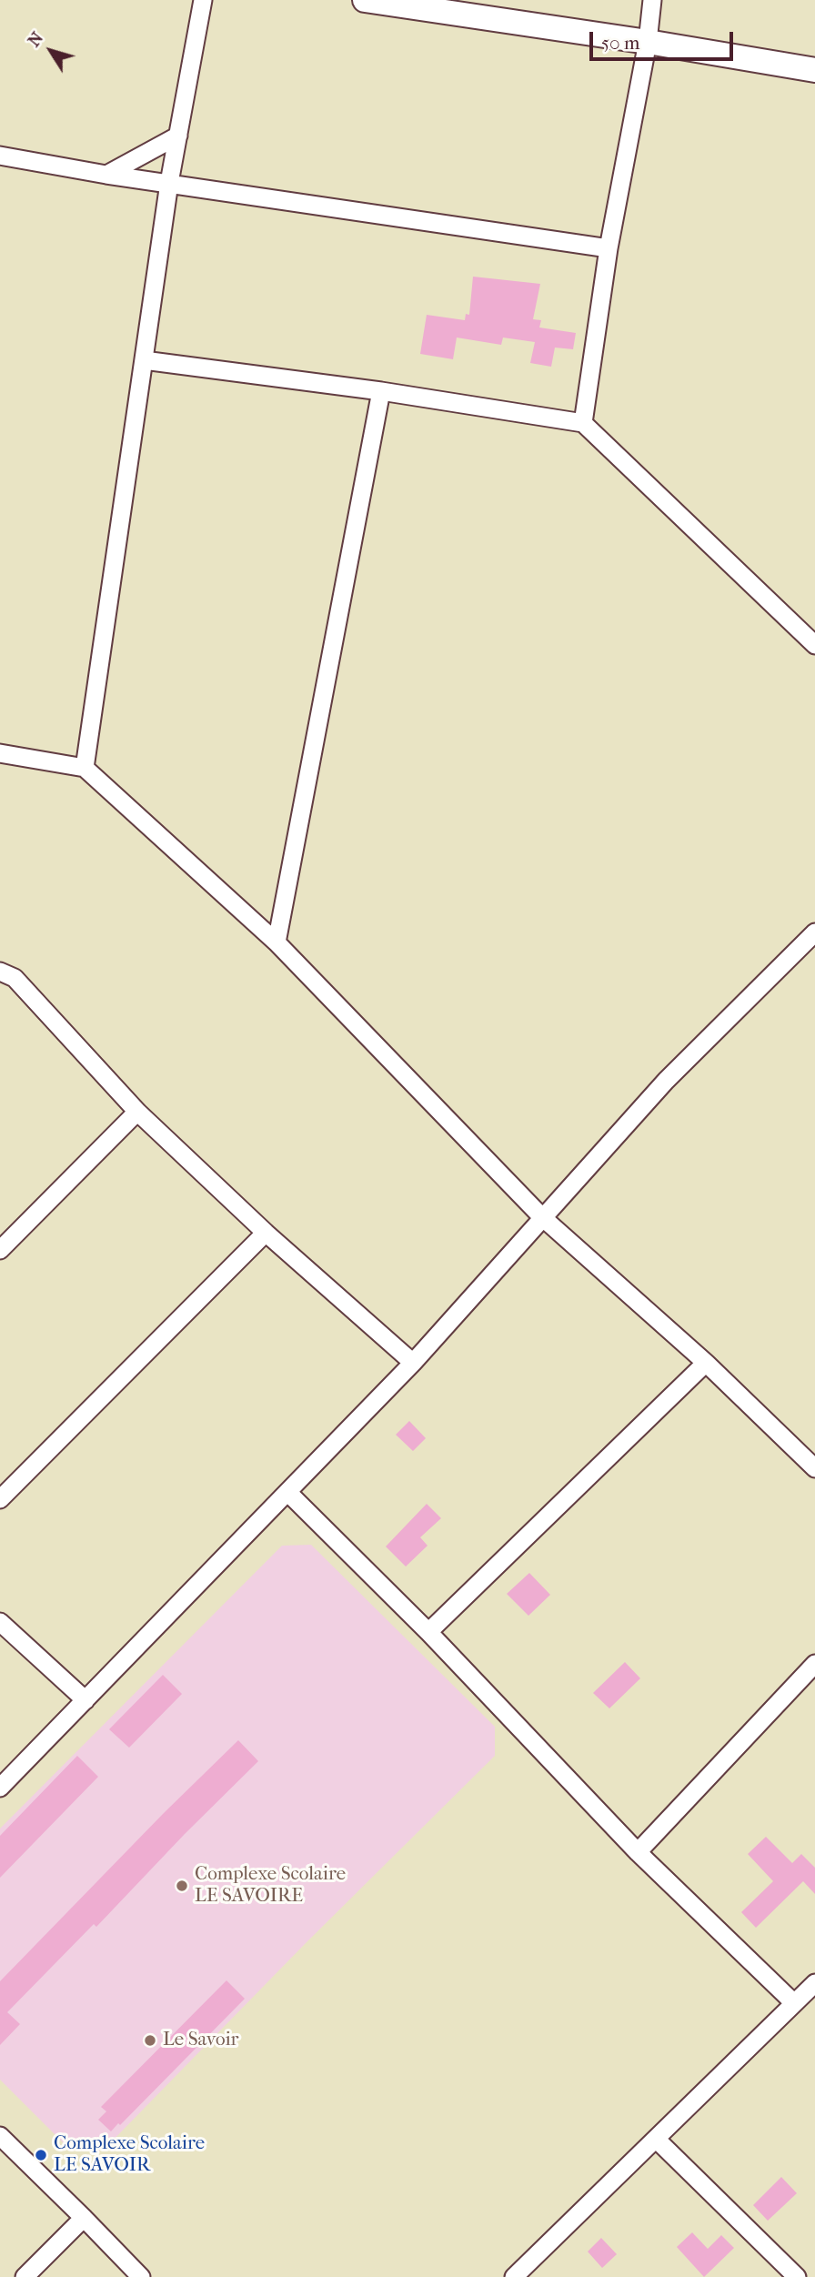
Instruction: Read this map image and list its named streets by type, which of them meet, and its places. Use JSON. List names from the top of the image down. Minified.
{"places":["Complexe Scolaire LE SAVOIRE","Le Savoir","Complexe Scolaire LE SAVOIR"],"scale_bar":"50 m","north":"top left"}
